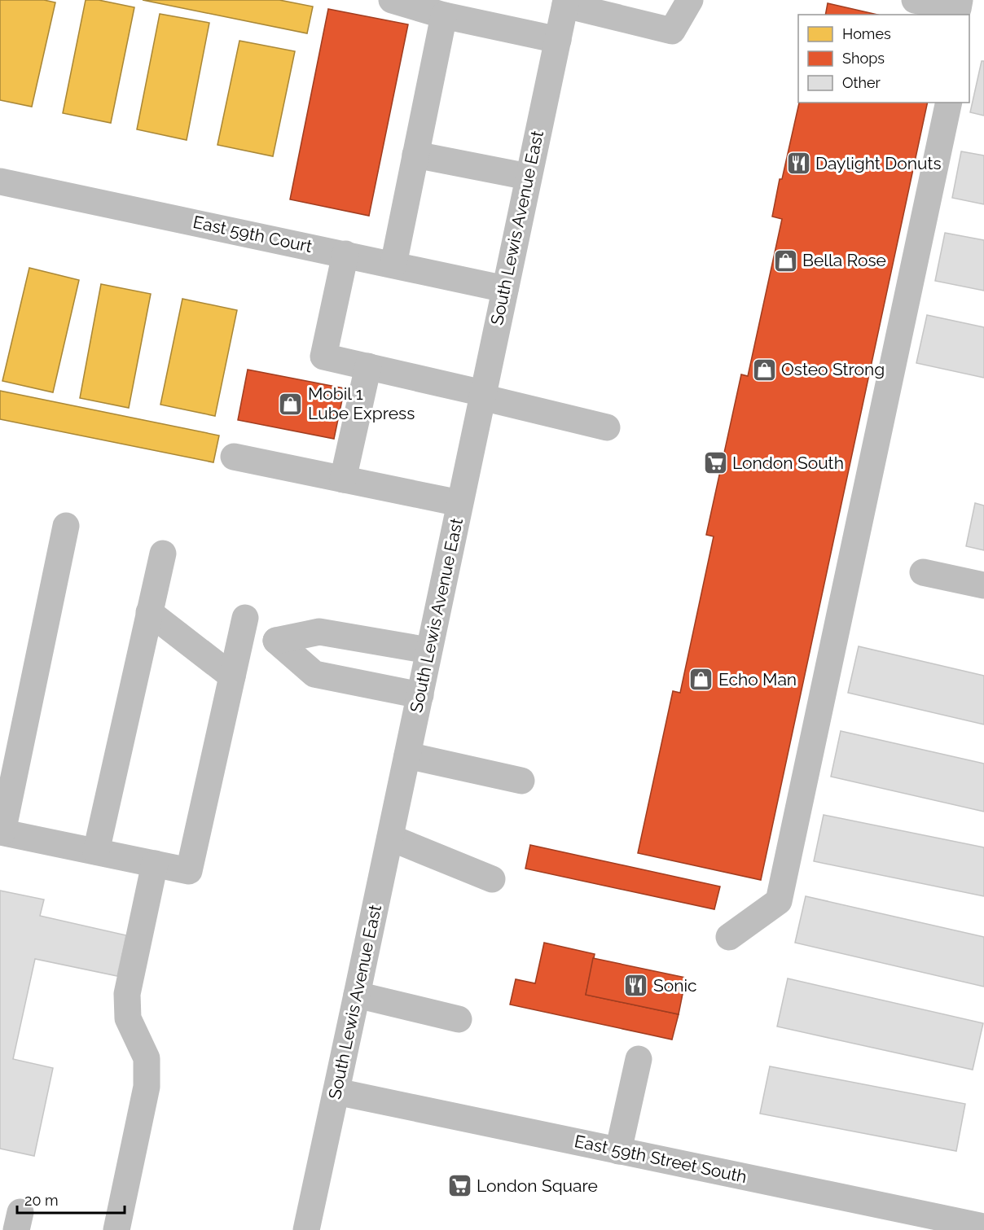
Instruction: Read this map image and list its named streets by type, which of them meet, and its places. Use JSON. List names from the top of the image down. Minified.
{"streets":{"main road":["South Lewis Avenue East","East 59th Court","East 59th Street South"]},"crossings":[["South Lewis Avenue East","East 59th Court"],["South Lewis Avenue East","East 59th Street South"]],"places":{"restaurant":["Daylight Donuts","Sonic"],"shop":["Bella Rose","Osteo Strong","Mobil 1 Lube Express","Echo Man"],"supermarket":["London South","London Square"]},"legend":["Homes","Shops","Other"],"scale_bar":"20 m"}
